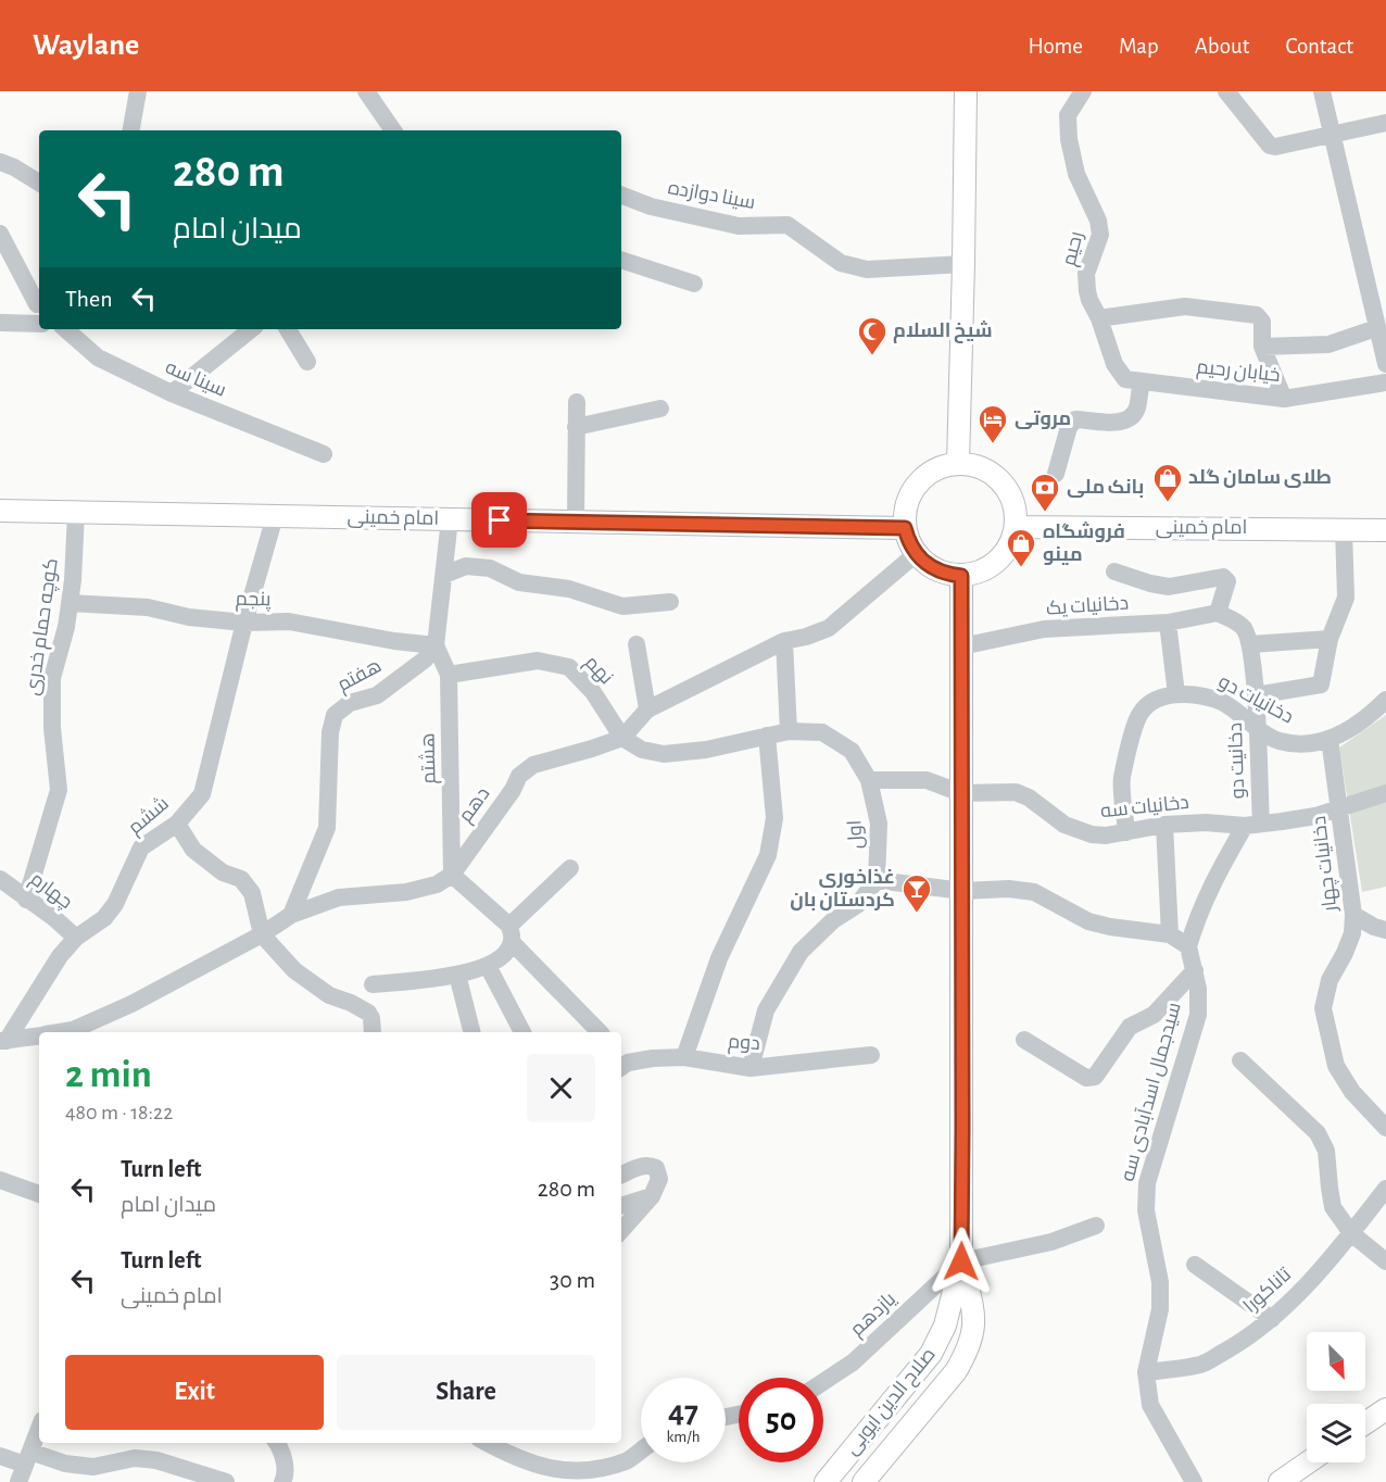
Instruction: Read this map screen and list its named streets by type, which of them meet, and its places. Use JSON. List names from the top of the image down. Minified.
{"streets":{"main road":["امام خمینی","صلاح الدین ایوبی"],"street":["سینا دوازده","رحیم","خیابان رحیم","سینا سه","پنجم","دخانیات یک","کوچه حمام خدری","نهم","هفتم","دخانیات دو","هشتم","دخانیت دو","دهم","دخانیات سه","ششم","اول","دخانیات چهار","چهارم","دوم","سیدجمال اسدآبادی سه","تاناکورا","یازدهم"]},"crossings":[["رحیم","خیابان رحیم"],["امام خمینی","کوچه حمام خدری"],["امام خمینی","دهم"],["امام خمینی","ششم"],["امام خمینی","صلاح الدین ایوبی"],["پنجم","کوچه حمام خدری"],["پنجم","هفتم"],["پنجم","هشتم"],["پنجم","ششم"],["دخانیات یک","صلاح الدین ایوبی"],["کوچه حمام خدری","چهارم"],["نهم","هشتم"],["نهم","دهم"],["نهم","اول"],["هفتم","هشتم"],["هفتم","دهم"],["دخانیات دو","دخانیت دو"],["دخانیات دو","دخانیات سه"],["دخانیات دو","دخانیات چهار"],["هشتم","دهم"],["دخانیت دو","دخانیات سه"],["دهم","ششم"],["دهم","اول"],["دهم","صلاح الدین ایوبی"],["دخانیات سه","اول"],["دخانیات سه","دخانیات چهار"],["دخانیات سه","صلاح الدین ایوبی"],["ششم","چهارم"],["سیدجمال اسدآبادی سه","تاناکورا"],["یازدهم","صلاح الدین ایوبی"]],"places":{"mosque":["شیخ السلام"],"hotel":["مروتی"],"shop":["طلای سامان گلد","فروشگاه مینو"],"bank":["بانک ملی"],"bar":["غذاخوری کردستان بان"]},"north":"bottom right","page":{"header":"Waylane","nav":["Home","Map","About","Contact"],"turn":["280 m","میدان امام"],"then":"Then","heading":["2 min","480 m · 18:22"],"list":[{"name":"Turn left","note":"میدان امام","value":"280 m"},{"name":"Turn left","note":"امام خمینی","value":"30 m"}],"buttons":["Exit","Share"],"speed":"47 km/h","limit":"50"}}
